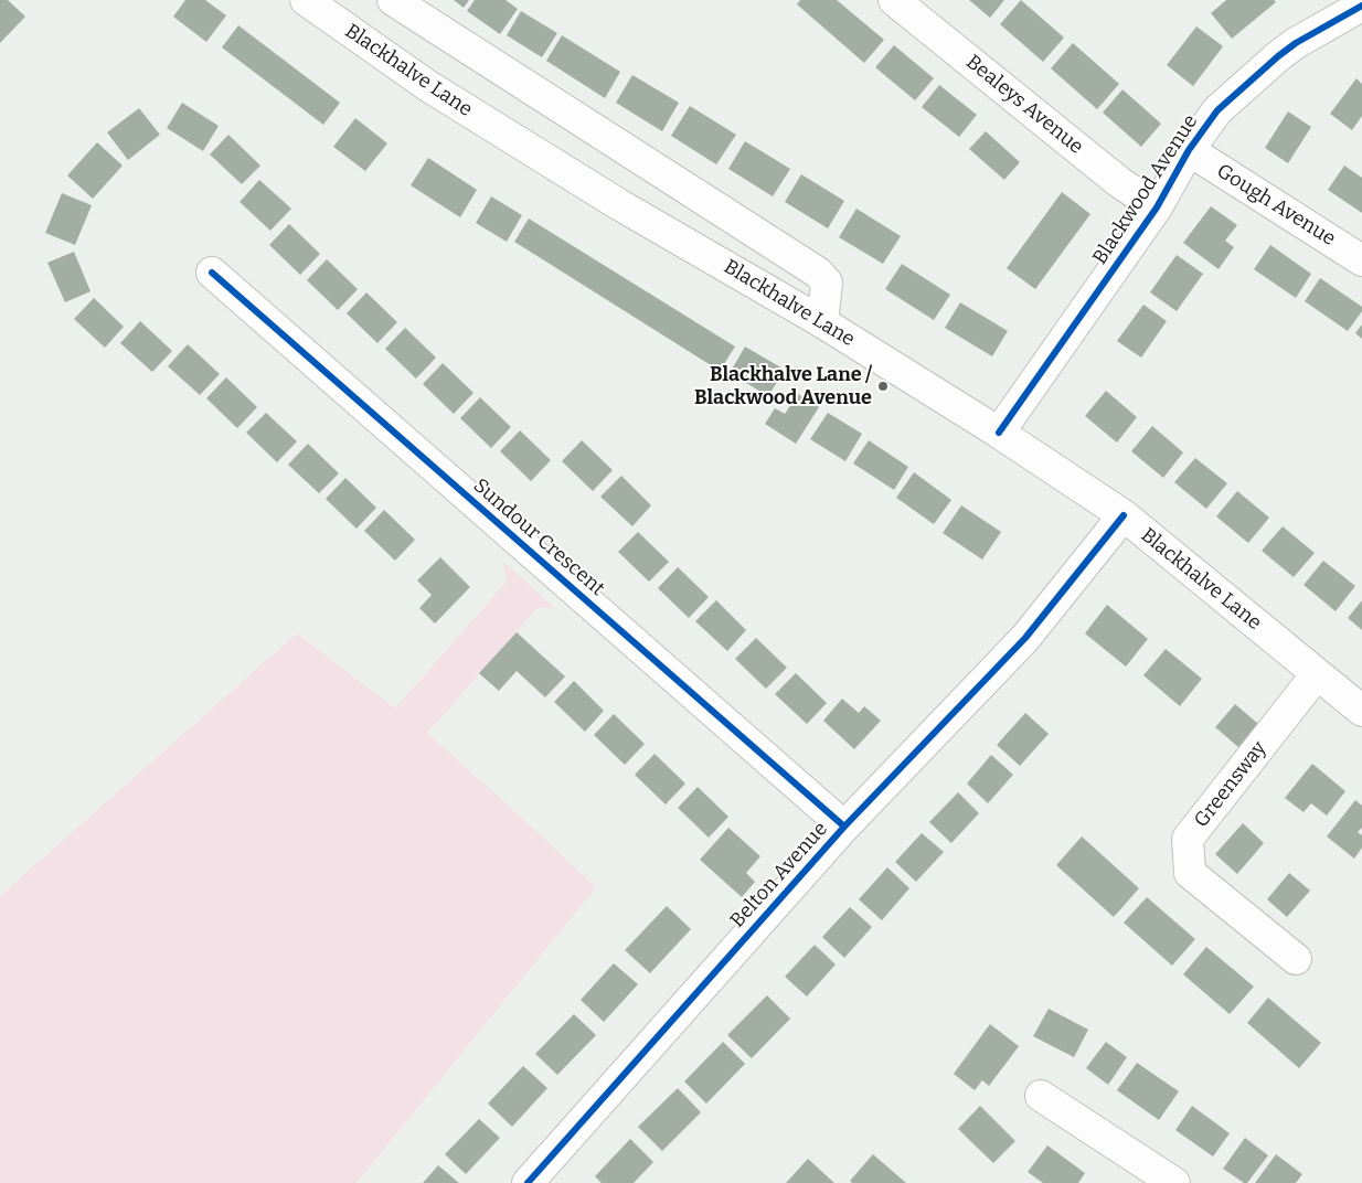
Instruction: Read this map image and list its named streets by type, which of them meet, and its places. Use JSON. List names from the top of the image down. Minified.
{"streets":{"street":["Blackhalve Lane","Bealeys Avenue","Blackwood Avenue","Gough Avenue","Sundour Crescent","Greensway","Belton Avenue"]},"crossings":[["Blackhalve Lane","Blackwood Avenue"],["Blackhalve Lane","Greensway"],["Blackhalve Lane","Belton Avenue"],["Bealeys Avenue","Blackwood Avenue"],["Blackwood Avenue","Gough Avenue"],["Sundour Crescent","Belton Avenue"]],"places":["Blackhalve Lane / Blackwood Avenue"]}
